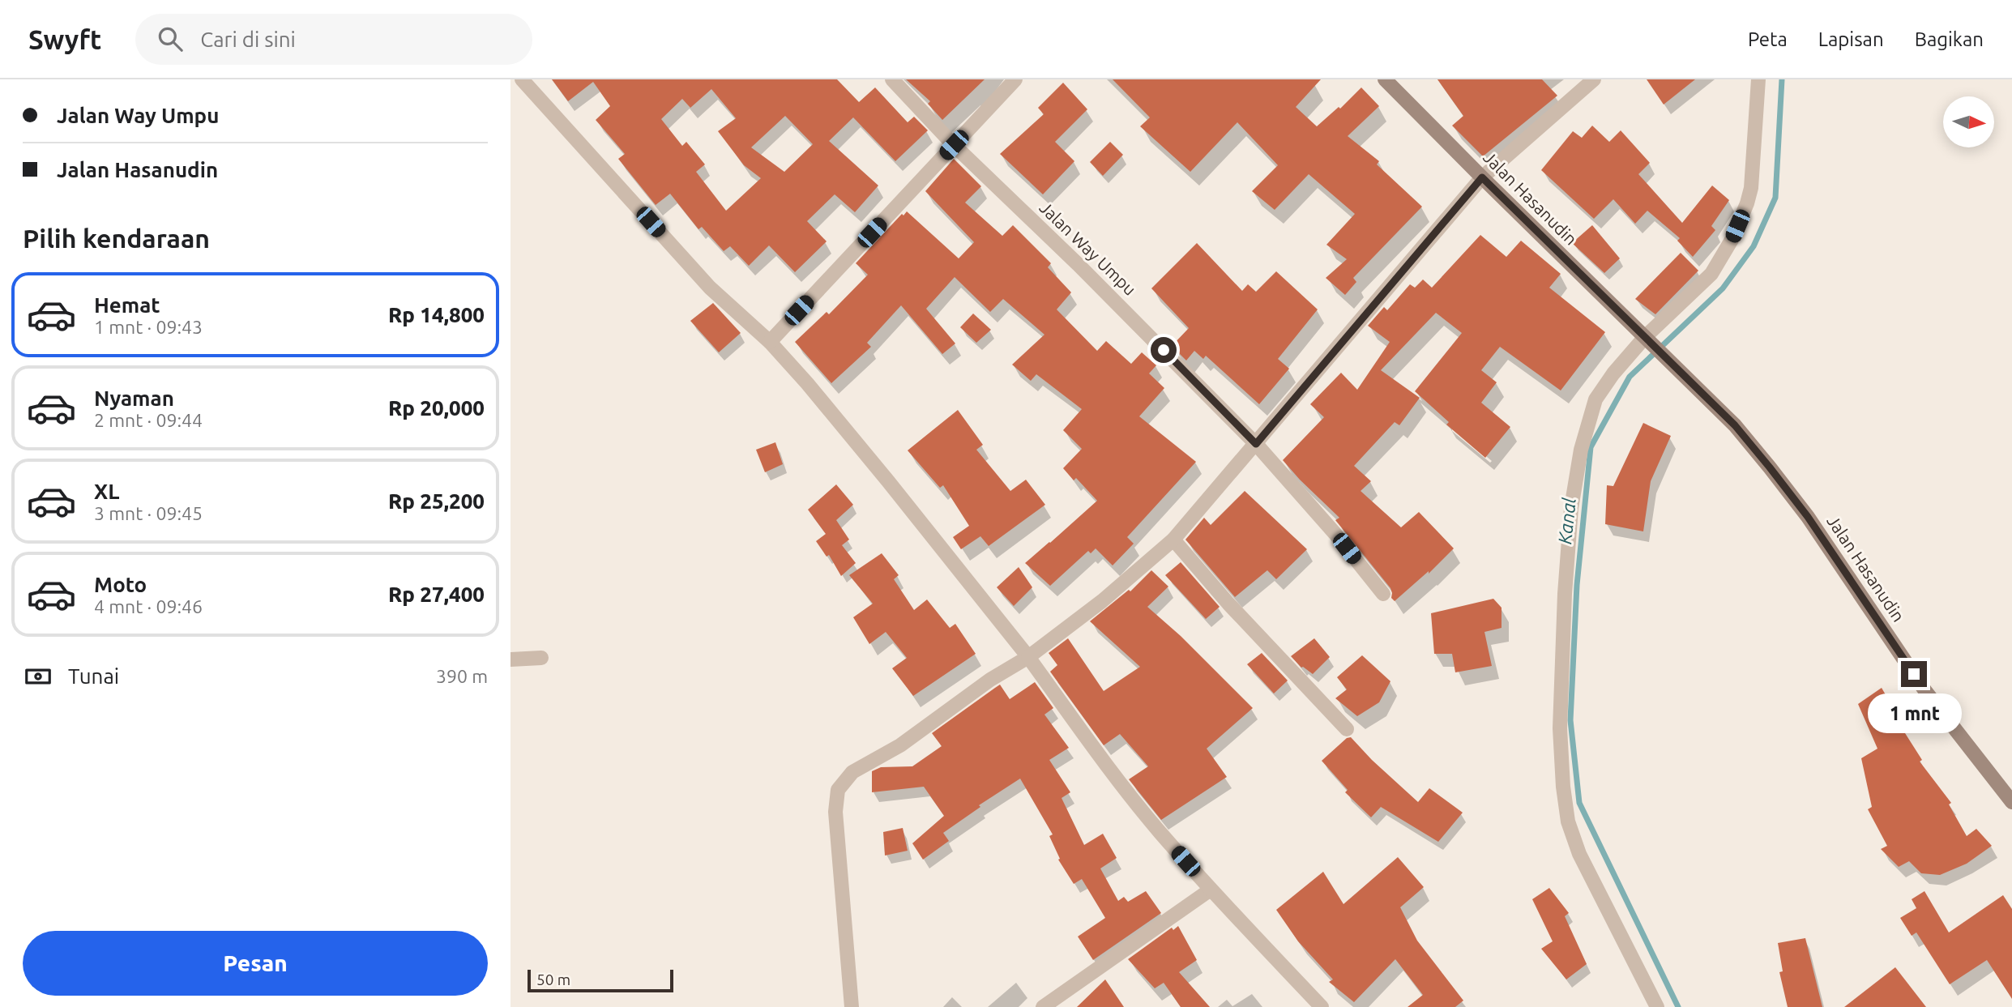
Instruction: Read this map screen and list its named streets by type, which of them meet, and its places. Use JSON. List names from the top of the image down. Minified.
{"streets":{"main road":["Jalan Hasanudin"],"street":["Jalan Way Umpu"]},"water":["Kanal"],"scale_bar":"50 m","north":"right","page":{"header":"Swyft","search":"Cari di sini","nav":["Peta","Lapisan","Bagikan"],"banner":["Jalan Way Umpu","Jalan Hasanudin"],"heading":"Pilih kendaraan","list":[{"name":"Hemat","note":"1 mnt · 09:43","value":"Rp 14,800"},{"name":"Nyaman","note":"2 mnt · 09:44","value":"Rp 20,000"},{"name":"XL","note":"3 mnt · 09:45","value":"Rp 25,200"},{"name":"Moto","note":"4 mnt · 09:46","value":"Rp 27,400"}],"pay":["Tunai","390 m"],"bubble":"1 mnt","buttons":"Pesan","scale":"50 m"}}
